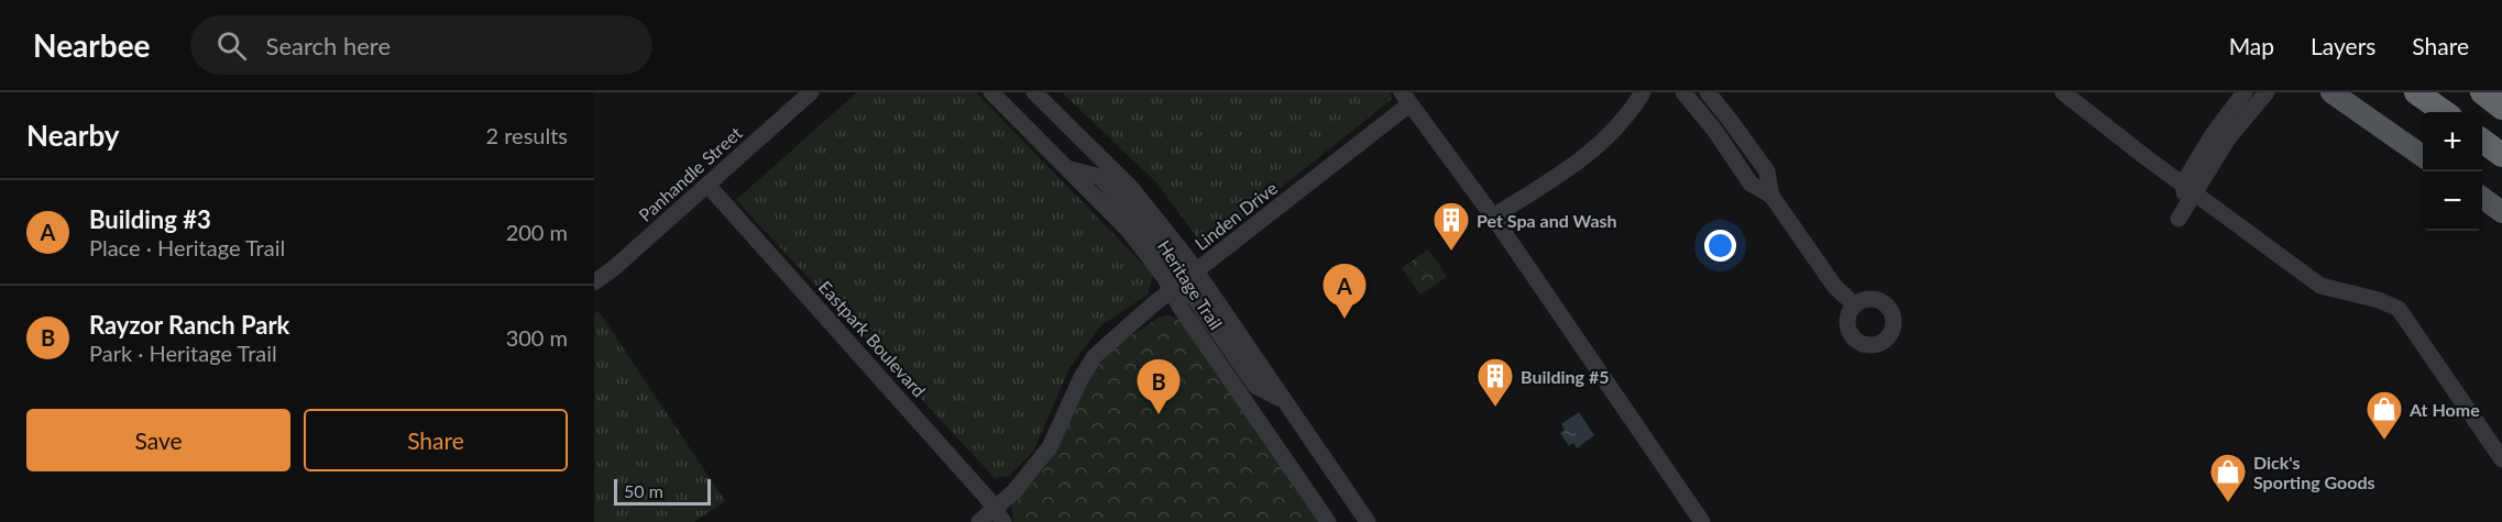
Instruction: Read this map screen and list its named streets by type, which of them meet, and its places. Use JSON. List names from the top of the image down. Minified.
{"streets":{"street":["Panhandle Street","Linden Drive","Heritage Trail","Eastpark Boulevard"]},"crossings":[["Panhandle Street","Eastpark Boulevard"],["Linden Drive","Heritage Trail"],["Linden Drive","Eastpark Boulevard"]],"places":{"building":["Pet Spa and Wash","Building #5"],"shop":["At Home","Dick's Sporting Goods"]},"scale_bar":"50 m","page":{"header":"Nearbee","search":"Search here","nav":["Map","Layers","Share"],"heading":["Nearby","2 results"],"map_buttons":["+","−"],"list":[{"mark":"A","name":"Building #3","note":"Place · Heritage Trail","value":"200 m"},{"mark":"B","name":"Rayzor Ranch Park","note":"Park · Heritage Trail","value":"300 m"}],"pins":["A","B"],"buttons":["Save","Share"],"scale":"50 m"}}
